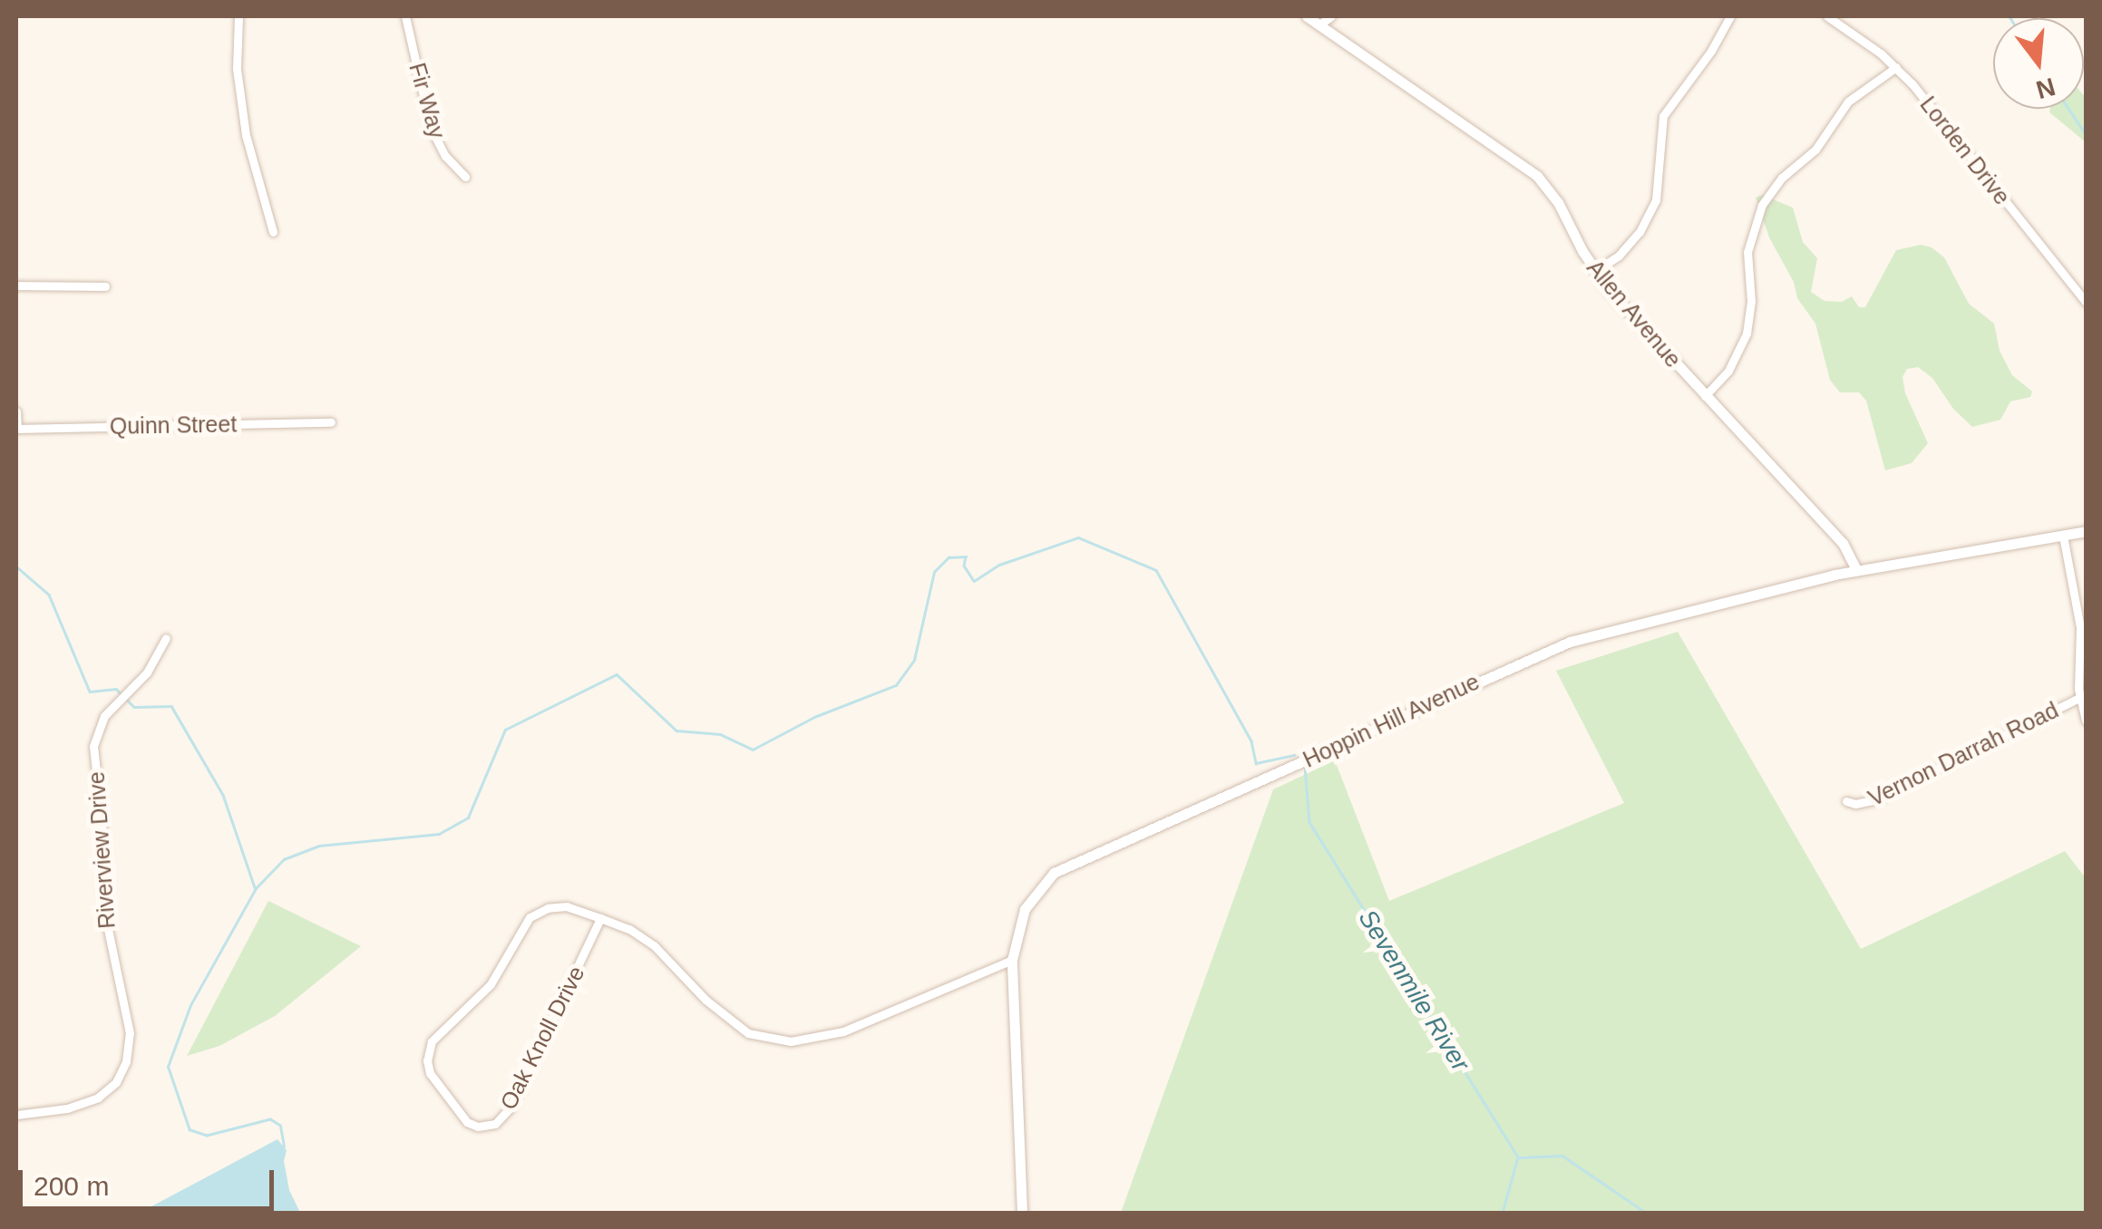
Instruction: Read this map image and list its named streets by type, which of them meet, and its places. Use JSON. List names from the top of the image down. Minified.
{"streets":{"street":["Fir Way","Lorden Drive","Allen Avenue","Quinn Street","Hoppin Hill Avenue","Vernon Darrah Road","Riverview Drive","Oak Knoll Drive"]},"crossings":[["Allen Avenue","Hoppin Hill Avenue"],["Hoppin Hill Avenue","Oak Knoll Drive"]],"water":["Sevenmile River"],"scale_bar":"200 m","north":"bottom"}
